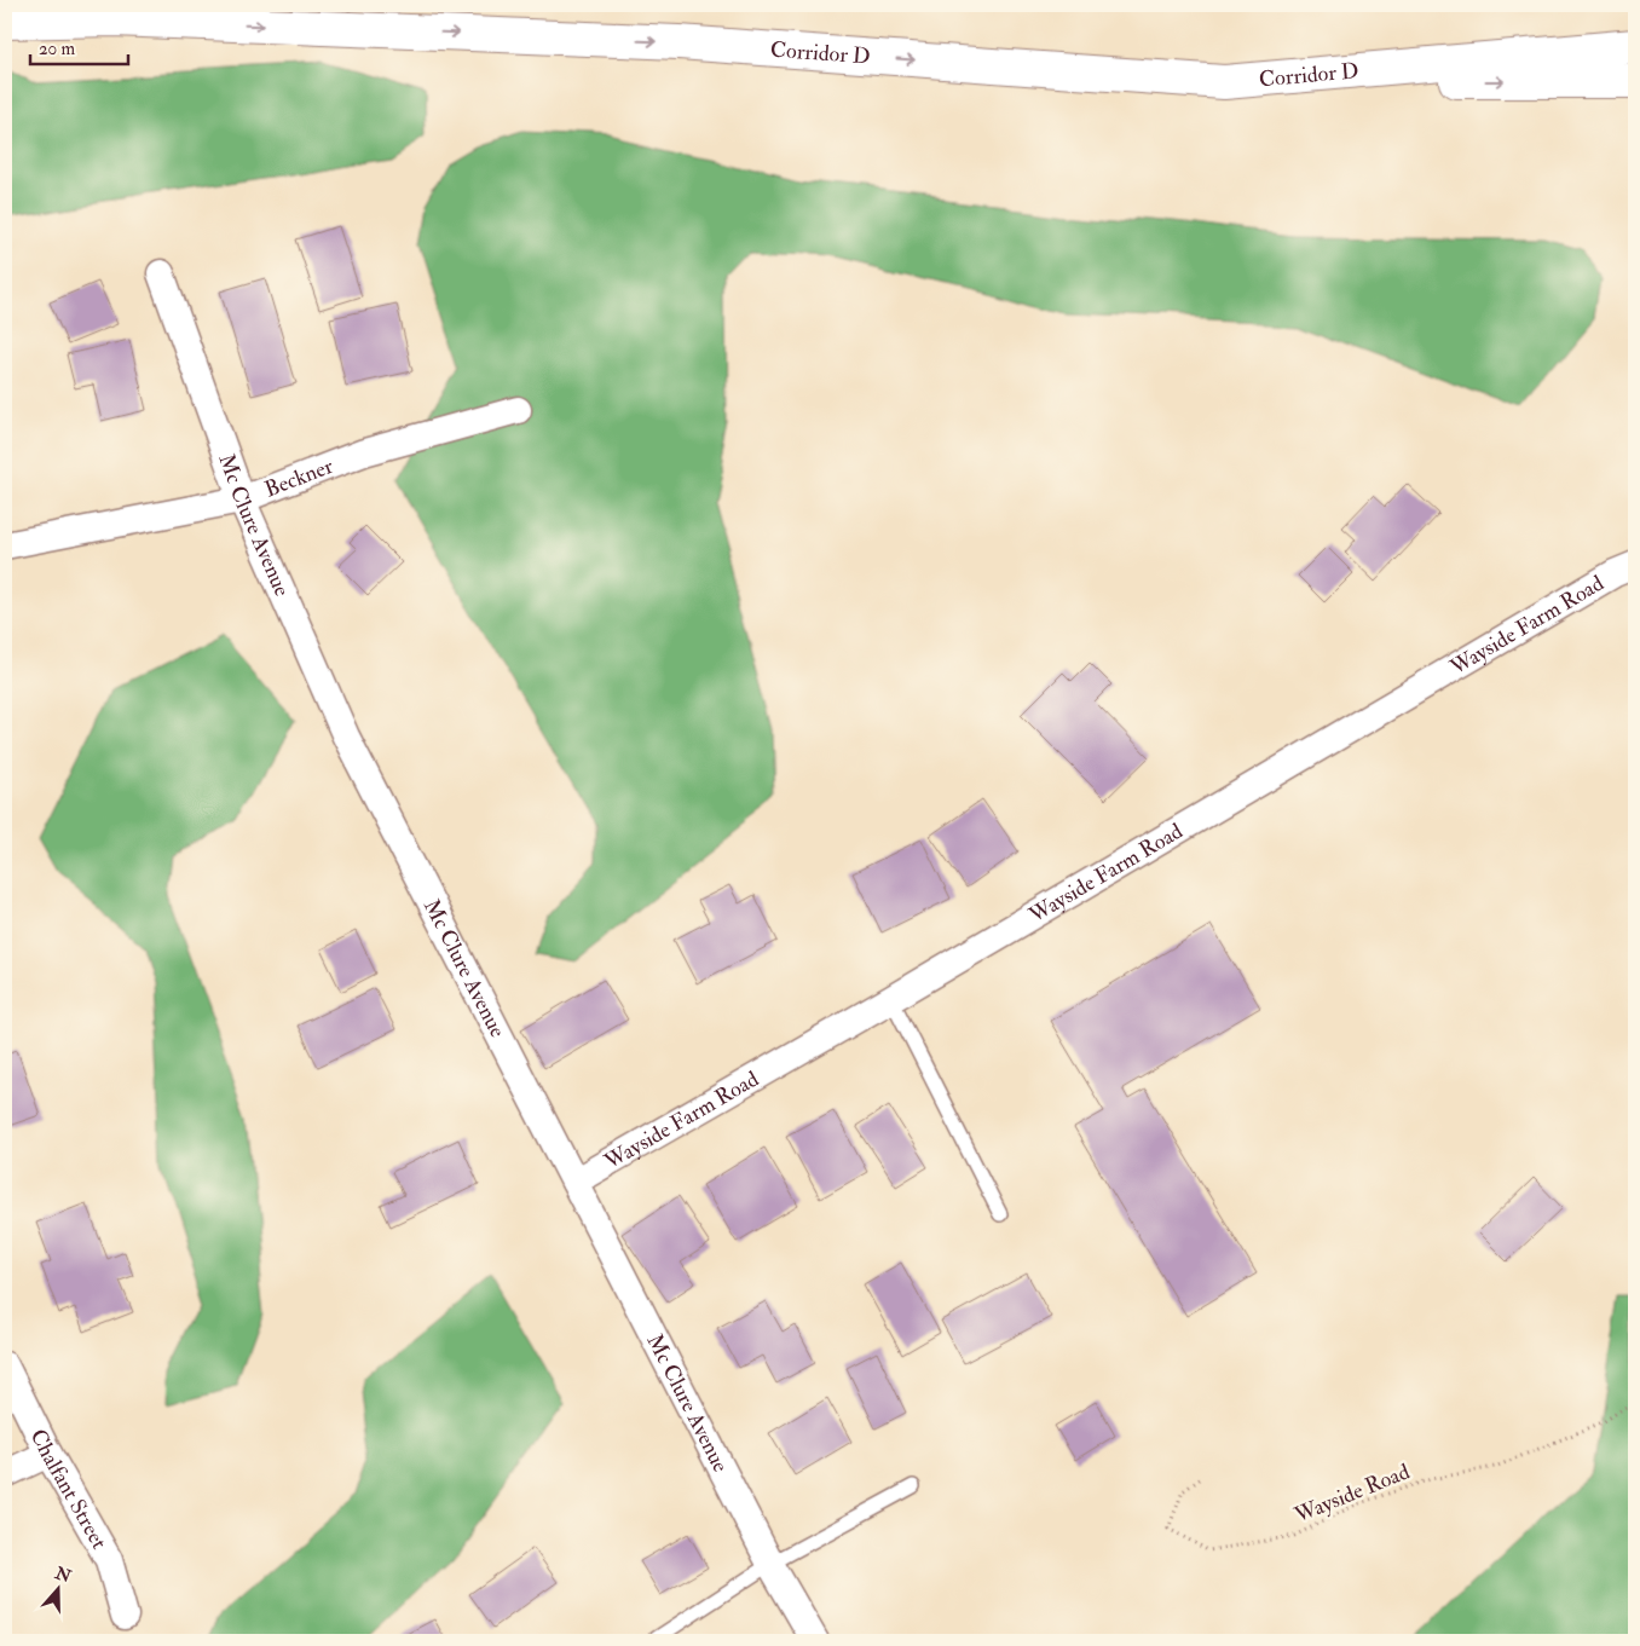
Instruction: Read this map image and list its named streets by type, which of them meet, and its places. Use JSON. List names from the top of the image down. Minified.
{"streets":{"highway":["Corridor D"],"street":["Beckner","Mc Clure Avenue","Wayside Farm Road","Chalfant Street"],"path":["Wayside Road"]},"crossings":[["Beckner","Mc Clure Avenue"],["Mc Clure Avenue","Wayside Farm Road"]],"one_way":["Corridor D"],"scale_bar":"20 m","north":"top"}
